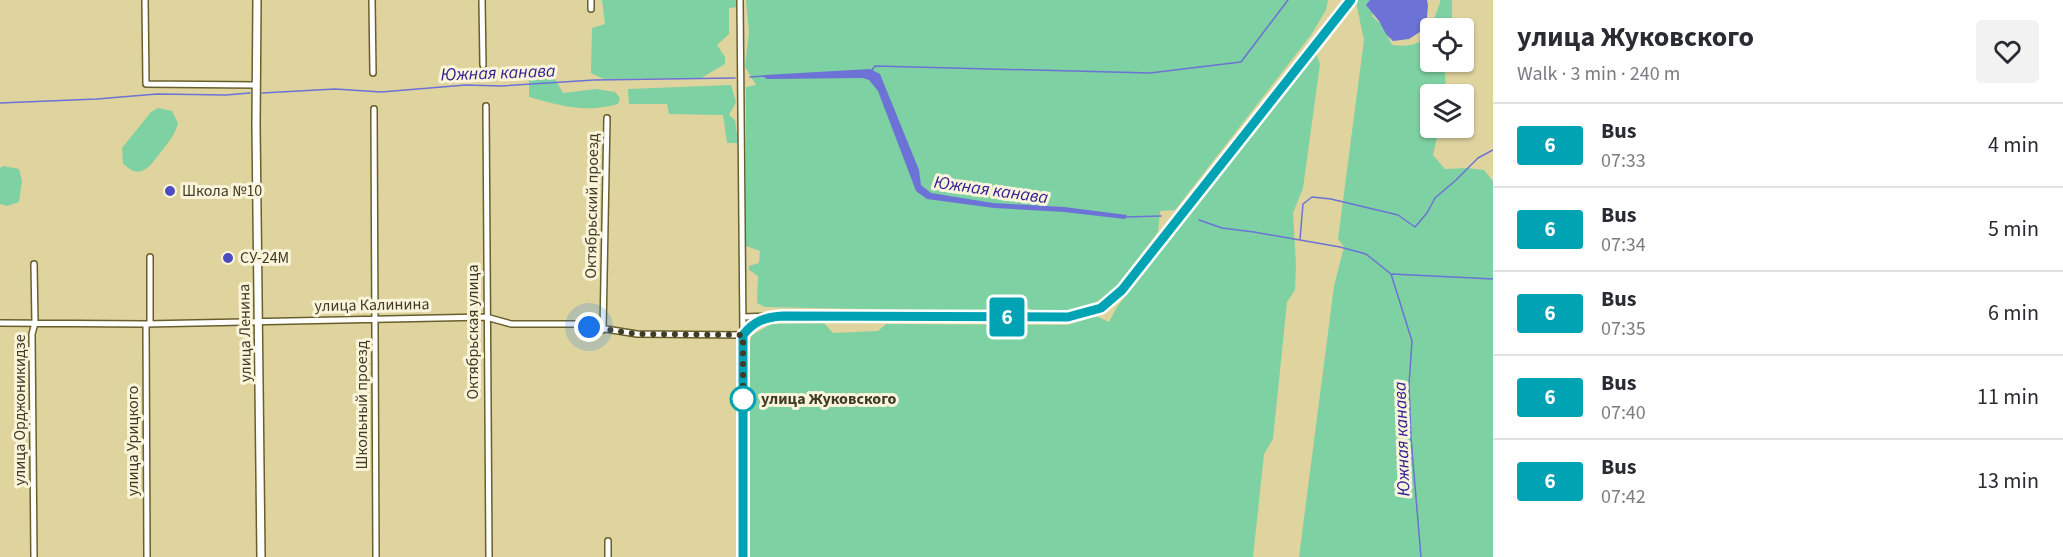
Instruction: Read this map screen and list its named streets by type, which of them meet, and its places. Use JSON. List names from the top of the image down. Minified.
{"streets":{"street":["Октябрьский проезд","улица Калинина","Октябрьская улица","улица Ленина","Школьный проезд","улица Орджоникидзе","улица Урицкого"]},"crossings":[["Октябрьский проезд","улица Калинина"],["улица Калинина","Октябрьская улица"],["улица Калинина","улица Ленина"],["улица Калинина","Школьный проезд"],["улица Калинина","улица Орджоникидзе"],["улица Калинина","улица Урицкого"]],"water":["Южная канава"],"places":["Школа №10","СУ-24М","улица Жуковского"],"lines":["bus line 6"],"page":{"on_map":"6","heading":["улица Жуковского","Walk · 3 min · 240 m"],"list":[{"mark":"6","name":"Bus","note":"07:33","value":"4 min"},{"mark":"6","name":"Bus","note":"07:34","value":"5 min"},{"mark":"6","name":"Bus","note":"07:35","value":"6 min"},{"mark":"6","name":"Bus","note":"07:40","value":"11 min"},{"mark":"6","name":"Bus","note":"07:42","value":"13 min"}]}}
